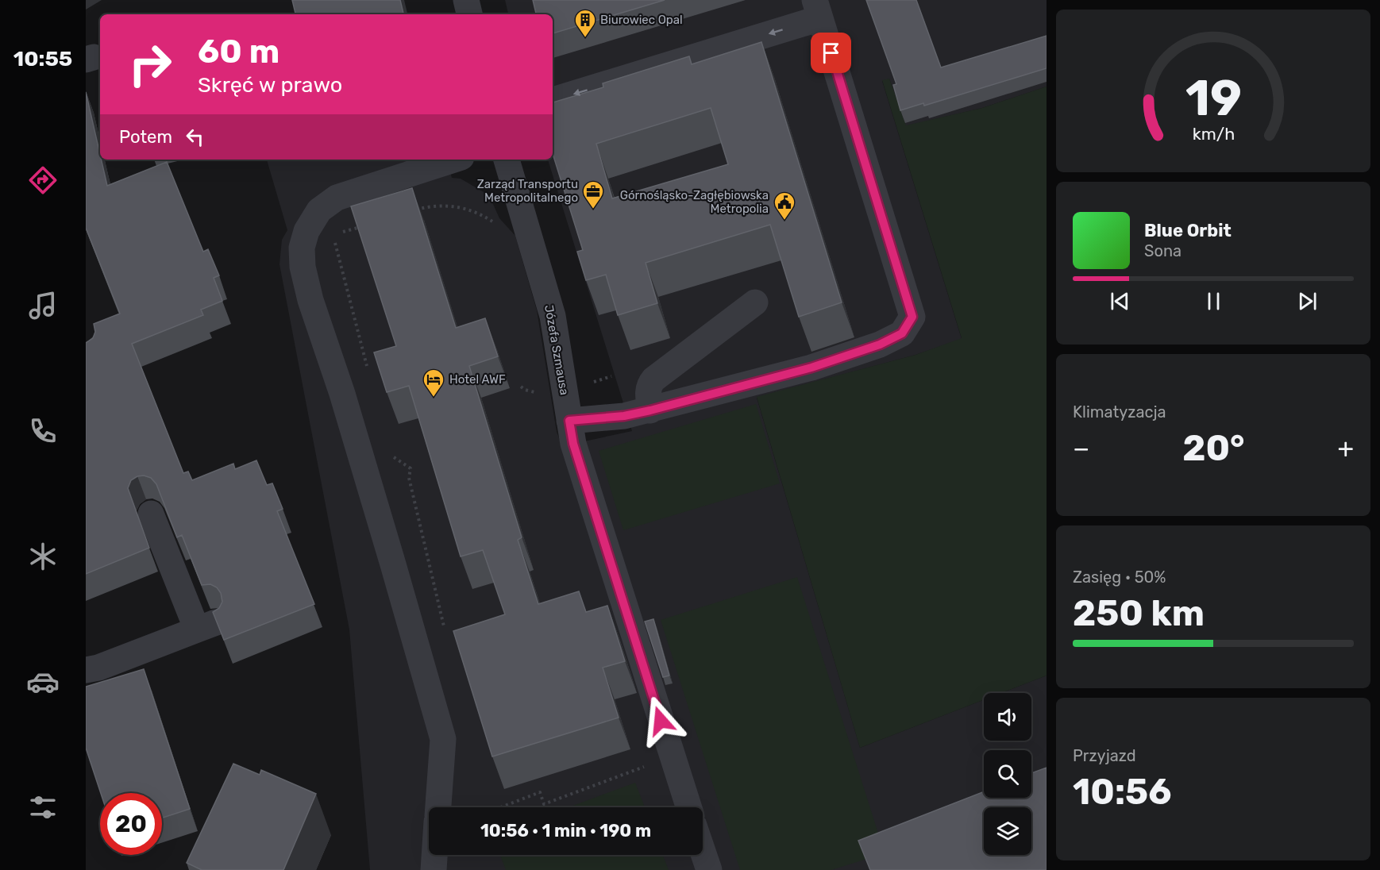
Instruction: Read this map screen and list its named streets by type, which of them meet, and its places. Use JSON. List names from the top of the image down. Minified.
{"streets":{"lane":["Józefa Szmausa"]},"places":{"building":["Biurowiec Opal"],"office":["Zarząd Transportu Metropolitalnego"],"public building":["Górnośląsko-Zagłębiowska Metropolia"],"hotel":["Hotel AWF"]},"page":{"tabs":"10:55","turn":["60 m","Skręć w prawo"],"then":"Potem","song":["Blue Orbit","Sona"],"tile":["Klimatyzacja",["Zasięg · 50%","250 km"],["Przyjazd","10:56"]],"heat":["−","20°","+"],"limit":"20","trip":"10:56 · 1 min · 190 m","gauge":["19","km/h"]}}
